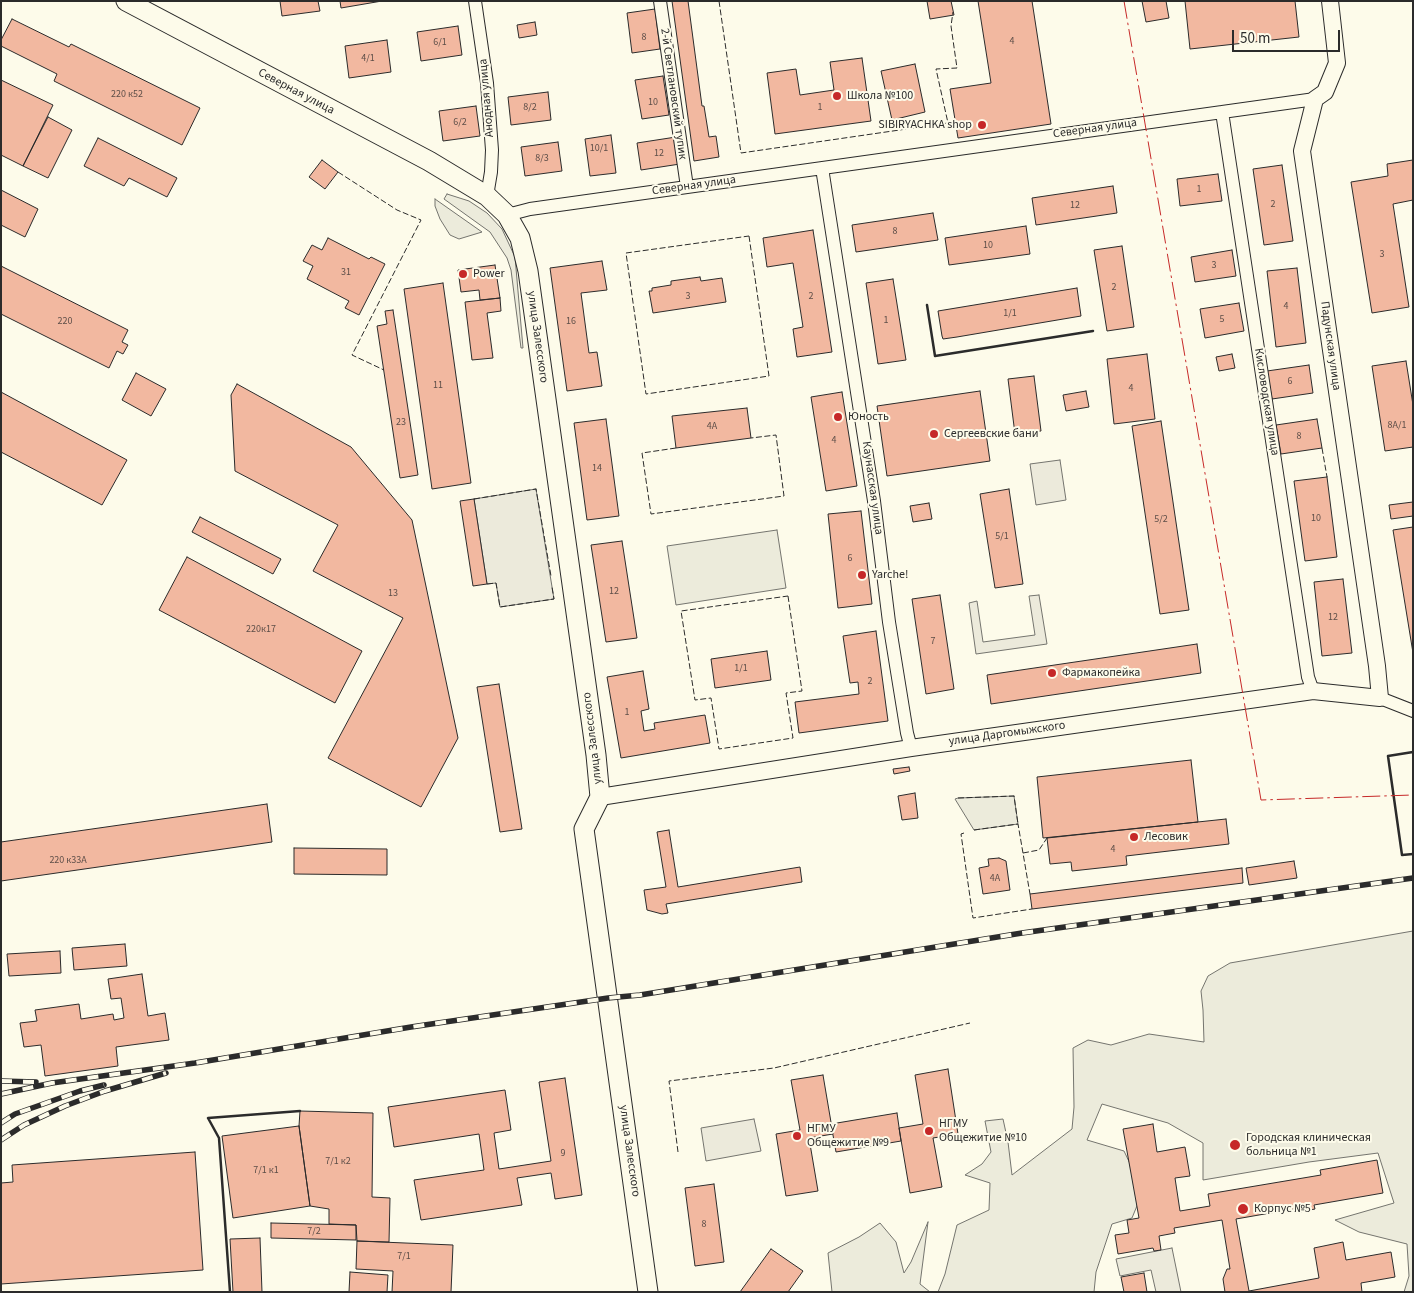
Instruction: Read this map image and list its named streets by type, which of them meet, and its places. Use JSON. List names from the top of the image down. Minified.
{"streets":{"main road":["Северная улица","улица Залесского"],"street":["2-й Светлановский тупик","Анодная улица","Падунская улица","Кисловодская улица","Каунасская улица","улица Даргомыжского"]},"crossings":[["Северная улица","2-й Светлановский тупик"],["Северная улица","Анодная улица"],["Северная улица","улица Залесского"],["Северная улица","Падунская улица"],["Северная улица","Кисловодская улица"],["Северная улица","Каунасская улица"],["улица Залесского","улица Даргомыжского"],["Падунская улица","улица Даргомыжского"],["Кисловодская улица","улица Даргомыжского"],["Каунасская улица","улица Даргомыжского"]],"places":["Школа №100","SIBIRYACHKA shop","Power","Юность","Сергеевские бани","Yarche!","Фармакопейка","Лесовик","НГМУ Общежитие №10","НГМУ Общежитие №9","Городская клиническая больница №1","Корпус №5"],"house_numbers":["8","4","6/1","4/1","220 к52","10","8/2","1","6/2","10/1","12","8/3","1","2","12","8","10","3","3","31","2","3","2","4","1/1","5","1","220","16","6","11","4","23","8А/1","4А","8","4","14","10","5/2","5/1","6","12","13","12","220к17","7","1/1","2","1","4","220 к33А","4А","9","7/1 к2","7/1 к1","8","7/2","7/1"],"scale_bar":"50 m"}
